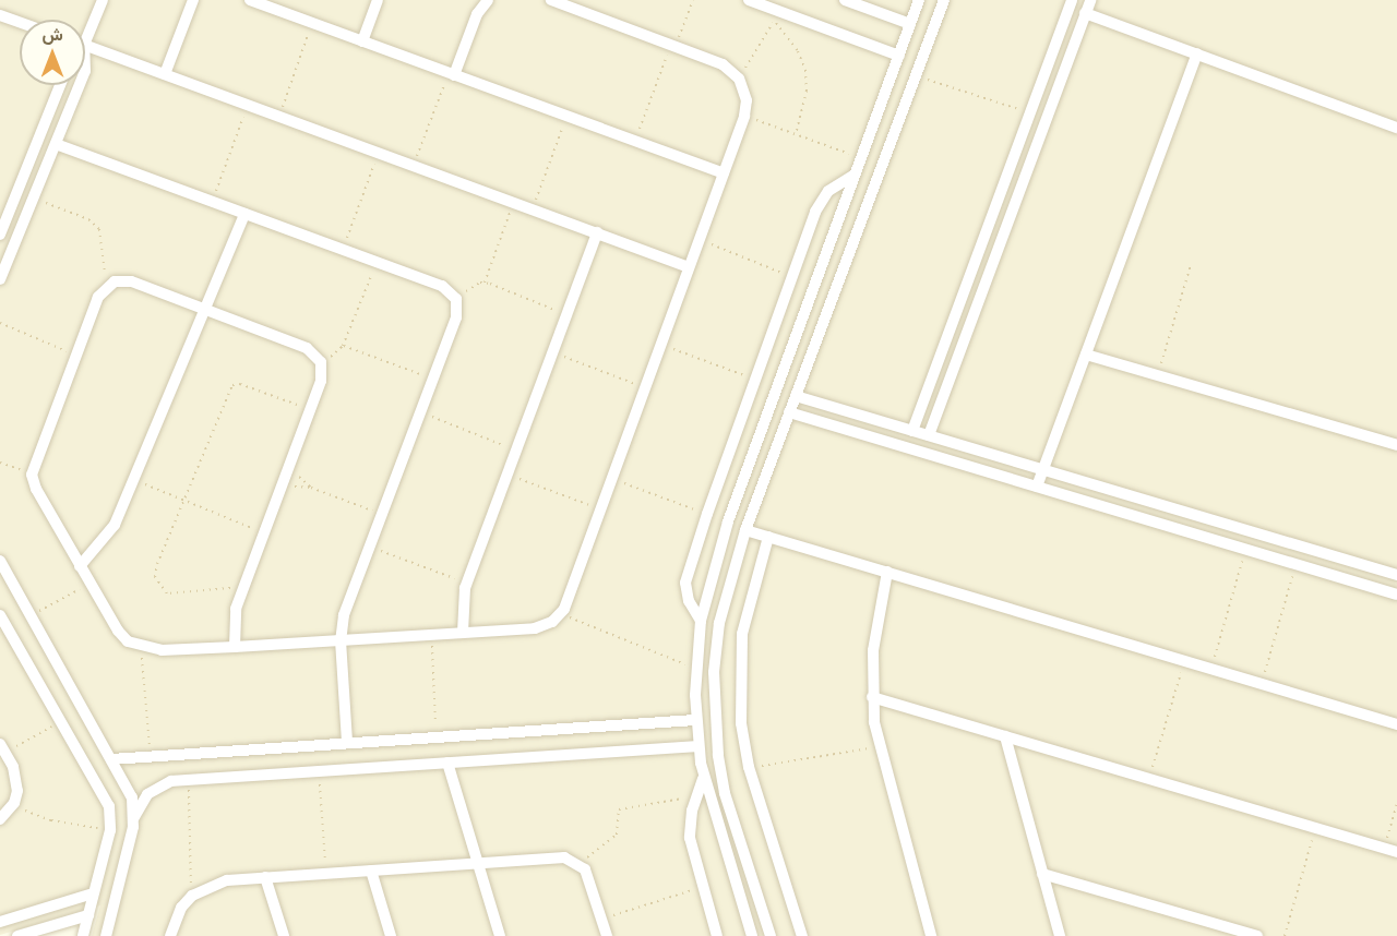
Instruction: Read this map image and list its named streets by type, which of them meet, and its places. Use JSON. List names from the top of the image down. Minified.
{"north":"top"}
